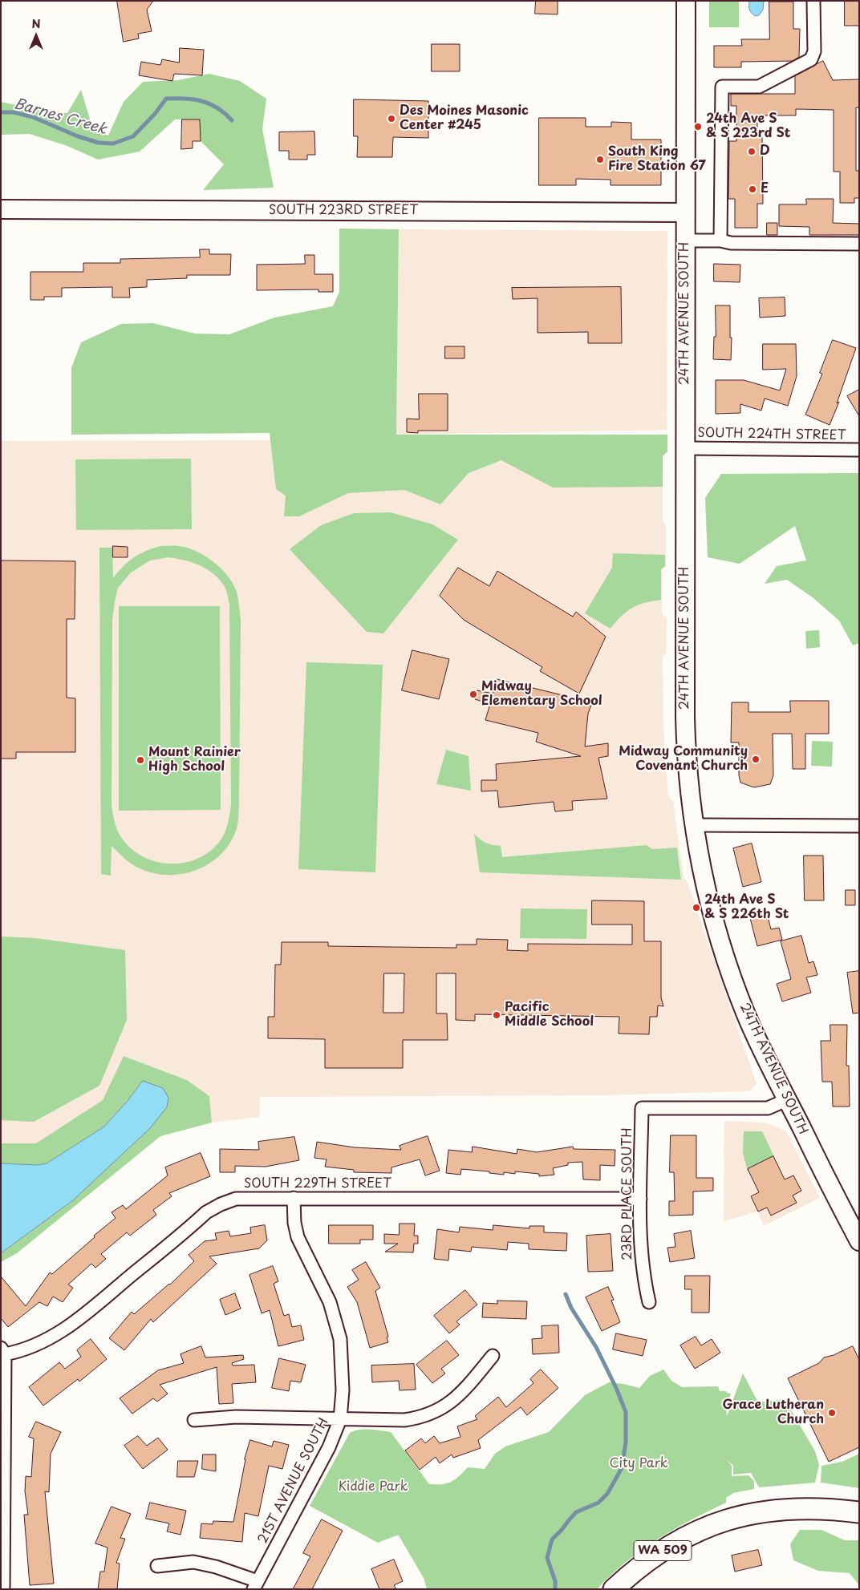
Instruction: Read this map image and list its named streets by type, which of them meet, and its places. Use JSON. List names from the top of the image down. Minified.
{"streets":{"main road":["WA 509"],"street":["SOUTH 223RD STREET","24TH AVENUE SOUTH","SOUTH 224TH STREET","SOUTH 229TH STREET","23RD PLACE SOUTH","21ST AVENUE SOUTH"]},"crossings":[["SOUTH 223RD STREET","24TH AVENUE SOUTH"],["24TH AVENUE SOUTH","SOUTH 224TH STREET"],["24TH AVENUE SOUTH","23RD PLACE SOUTH"],["SOUTH 229TH STREET","23RD PLACE SOUTH"],["SOUTH 229TH STREET","21ST AVENUE SOUTH"]],"water":["Barnes Creek"],"parks":["City Park","Kiddie Park"],"places":["Des Moines Masonic Center #245","24th Ave S & S 223rd St","D","South King Fire Station 67","E","Midway Elementary School","Midway Community Covenant Church","Mount Rainier High School","24th Ave S & S 226th St","Pacific Middle School","Grace Lutheran Church"],"north":"top"}
